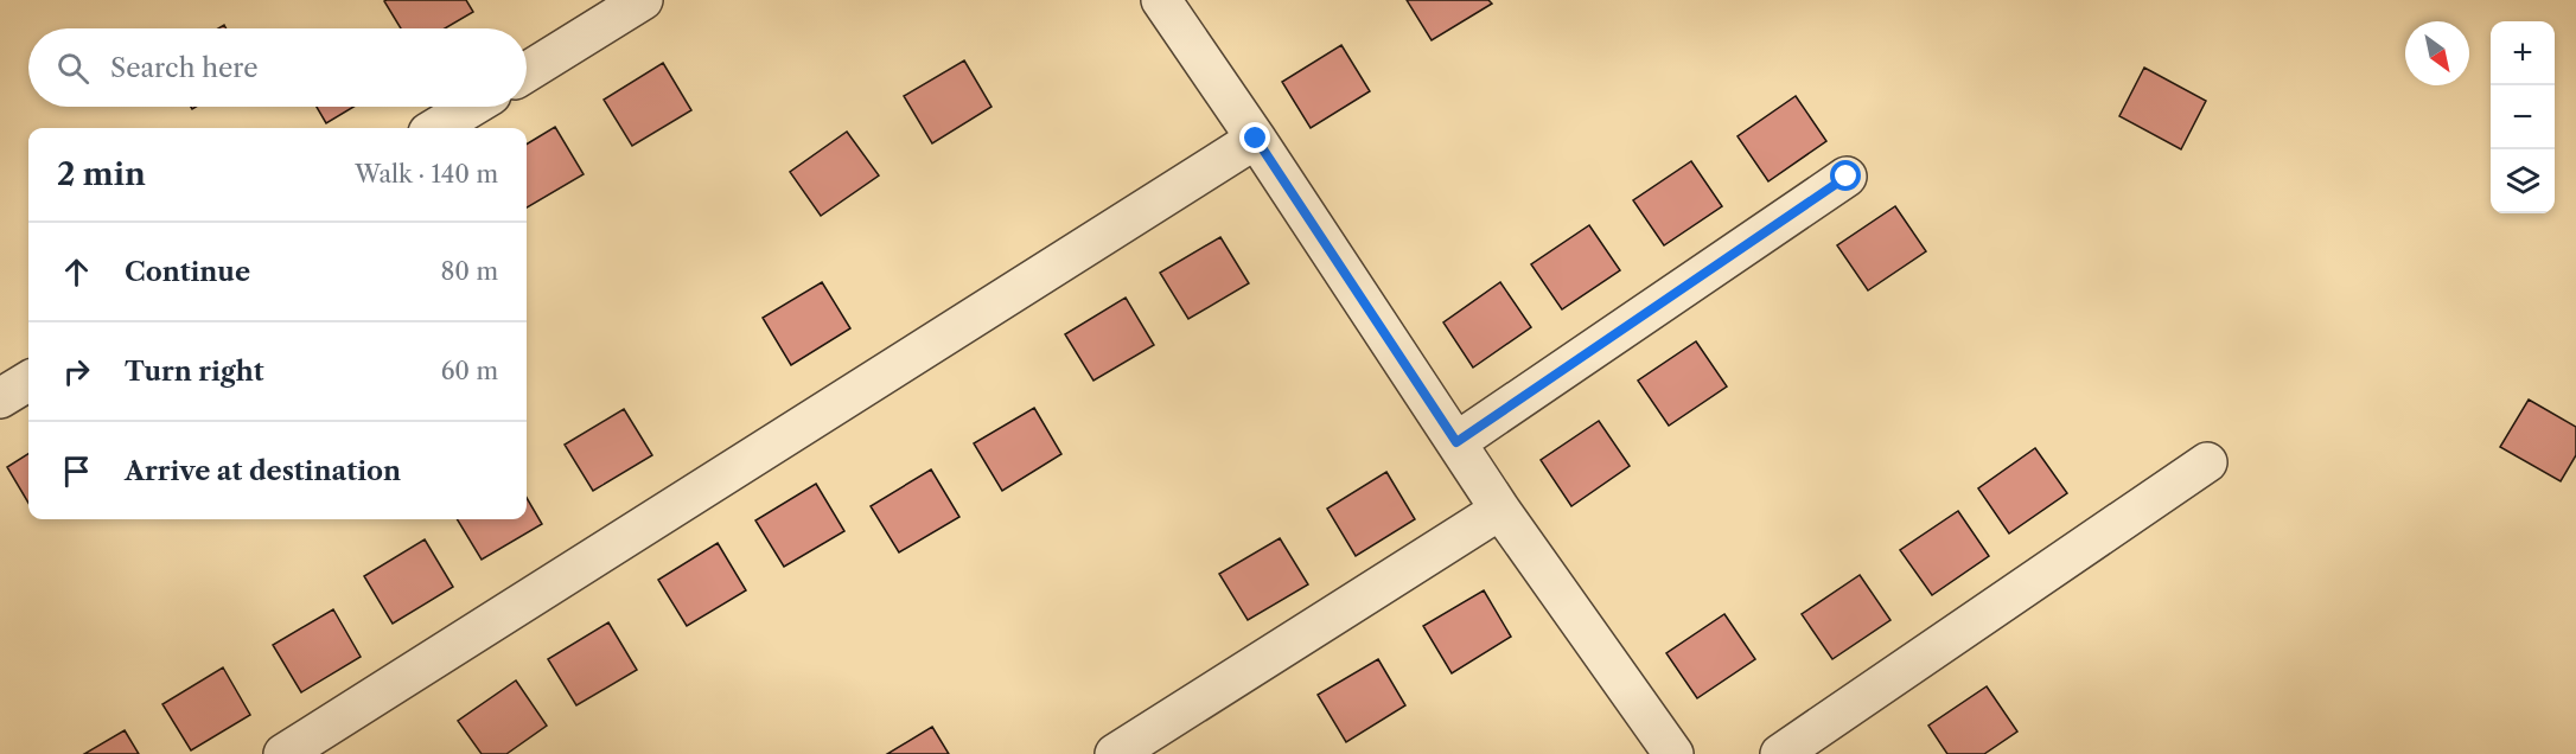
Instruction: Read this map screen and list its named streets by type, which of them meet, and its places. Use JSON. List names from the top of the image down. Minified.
{"north":"bottom right","page":{"map_buttons":["+","−"],"search":"Search here","heading":["2 min","Walk · 140 m"],"list":[["Continue","80 m"],["Turn right","60 m"],"Arrive at destination"]}}
